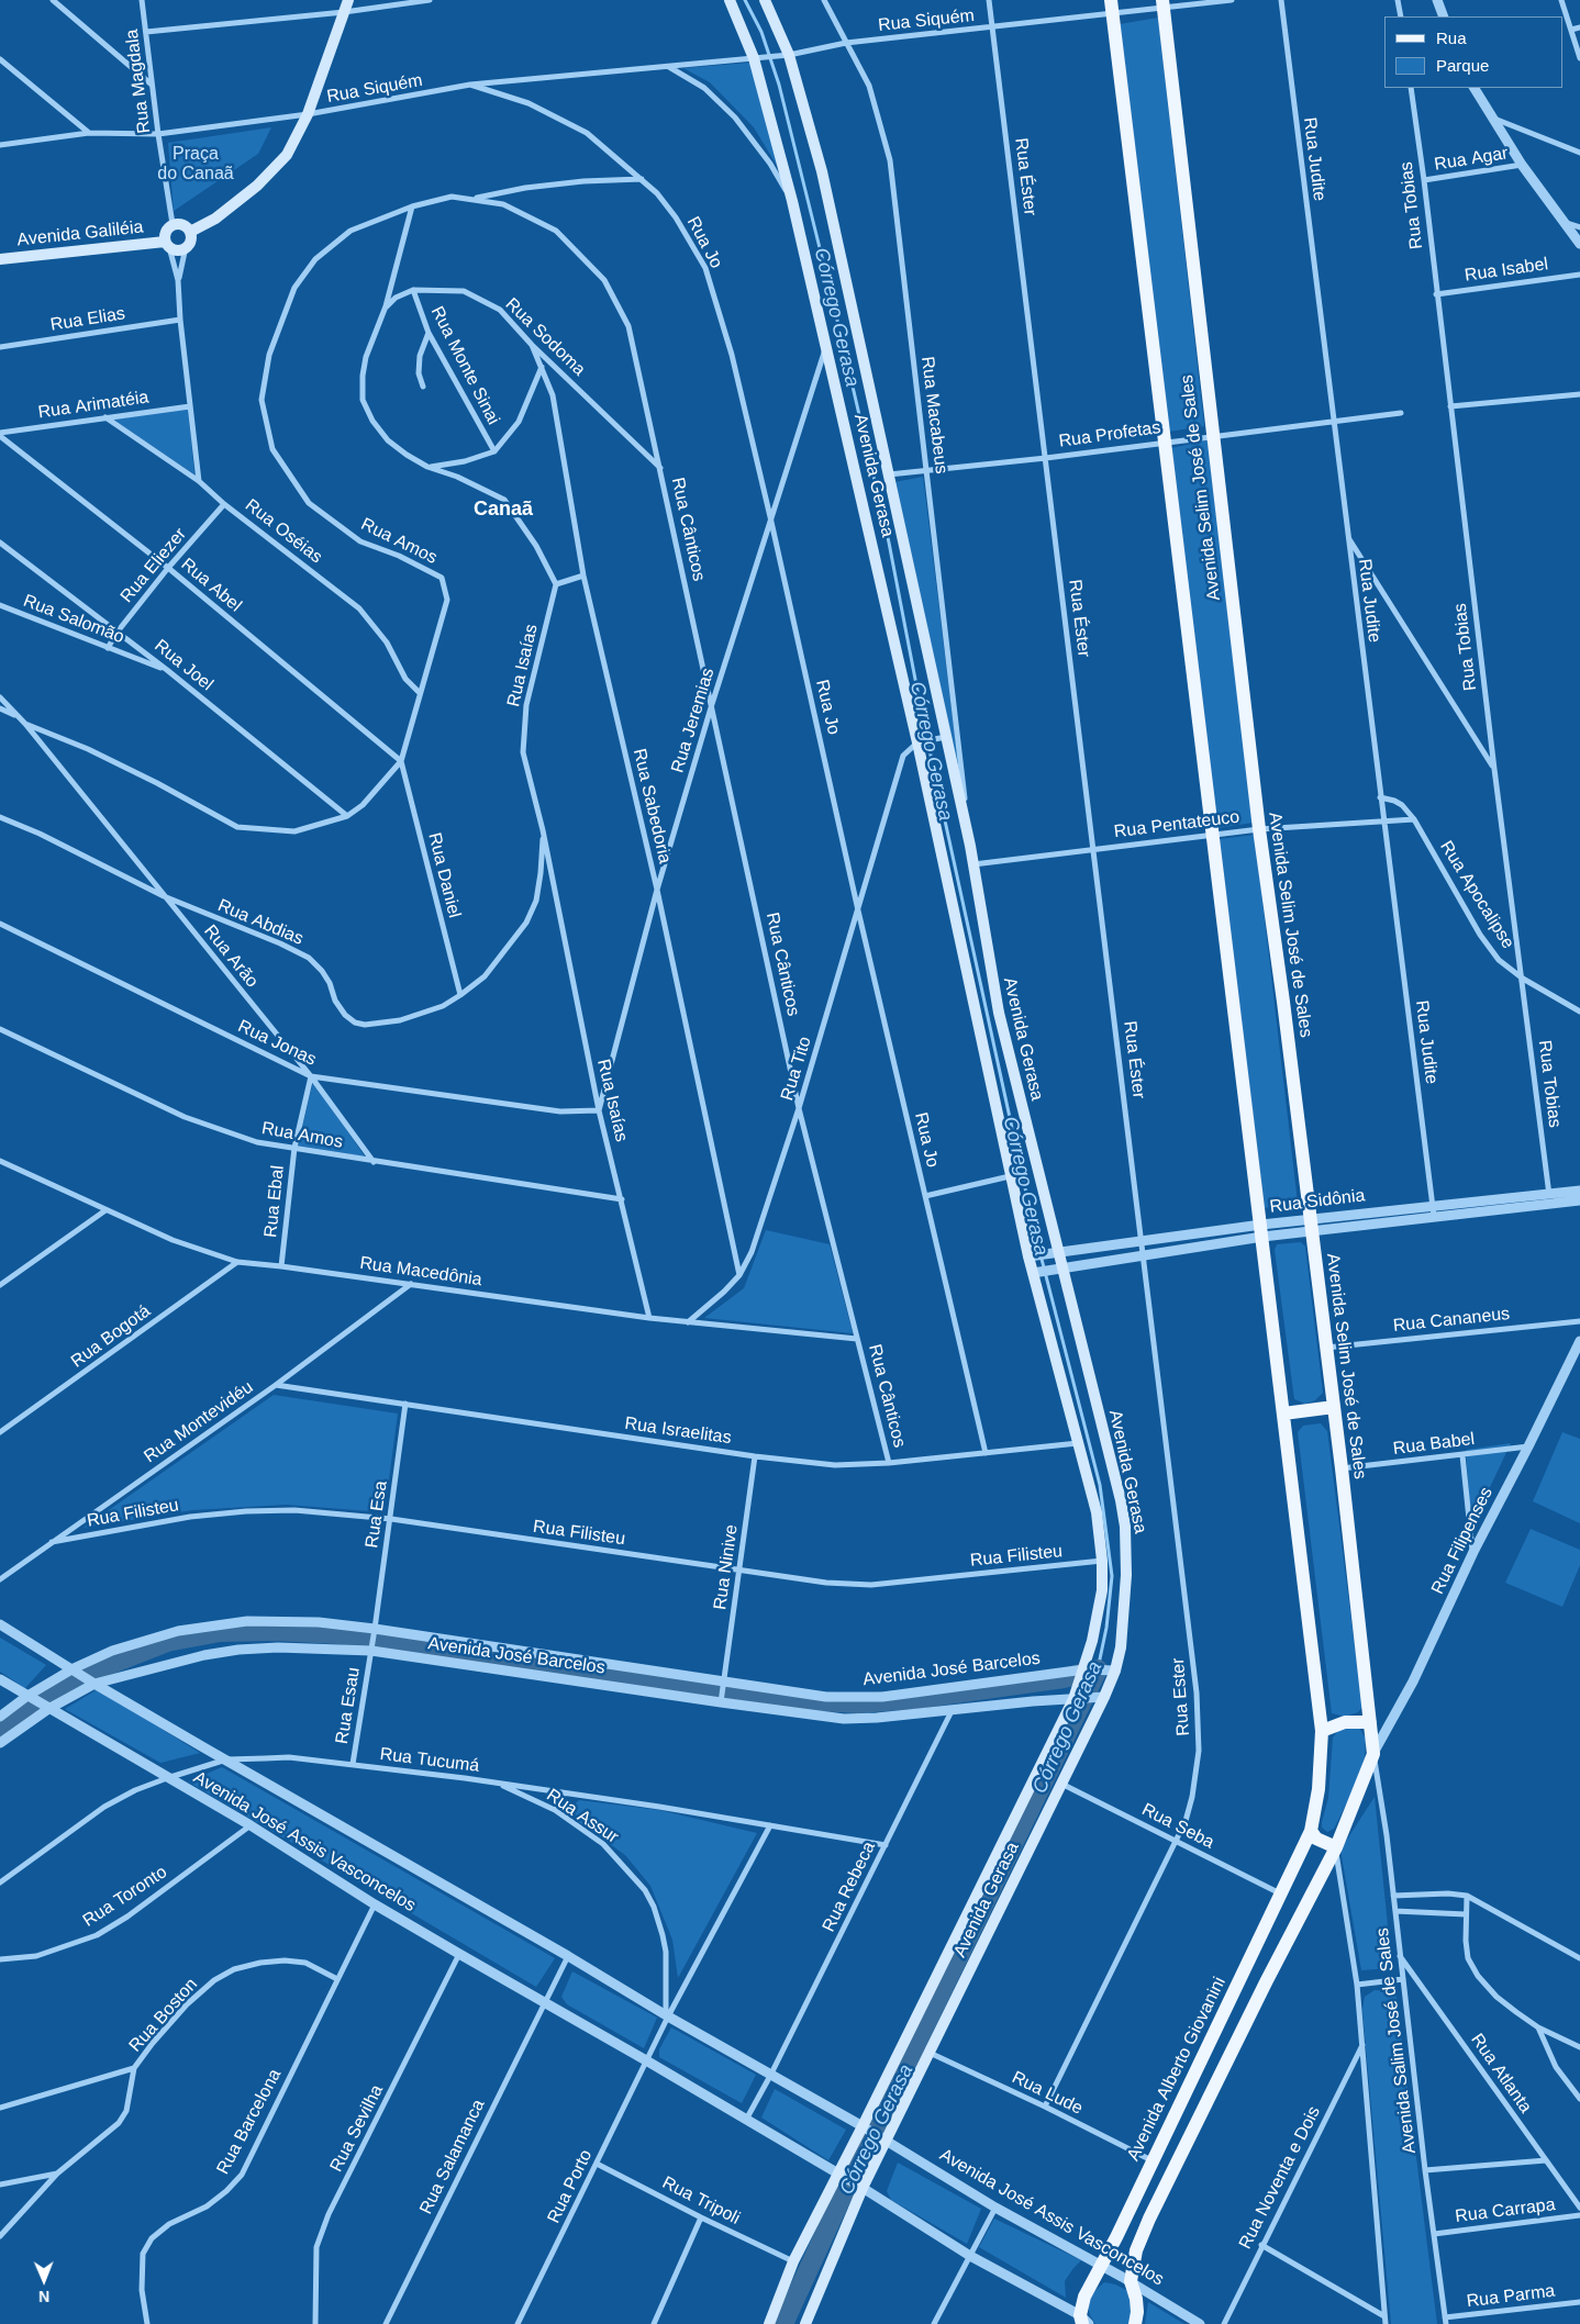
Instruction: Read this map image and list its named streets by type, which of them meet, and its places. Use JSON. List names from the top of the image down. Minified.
{"streets":{"main road":["Avenida Galiléia","Avenida Gerasa","Avenida Selim José de Sales","Avenida Alberto Giovanini"],"street":["Rua Siquém","Rua Magdala","Rua Judite","Rua Agar","Rua Éster","Rua Tobias","Rua Jo","Rua Isabel","Rua Elias","Rua Sodoma","Rua Monte Sinai","Rua Arimatéia","Rua Macabeus","Rua Profetas","Rua Cânticos","Rua Oséias","Rua Amos","Rua Eliezer","Rua Abel","Rua Salomão","Rua Joel","Rua Isaías","Rua Jeremias","Rua Sabedoria","Rua Pentateuco","Rua Daniel","Rua Apocalipse","Rua Abdias","Rua Arão","Rua Jonas","Rua Tito","Rua Ebal","Rua Sidônia","Rua Macedônia","Rua Cananeus","Rua Bogotá","Rua Montevidéu","Rua Israelitas","Rua Babel","Rua Filisteu","Rua Esa","Rua Filipenses","Rua Ninive","Avenida José Barcelos","Rua Ester","Rua Esau","Rua Tucumá","Rua Assur","Rua Seba","Avenida José Assis Vasconcelos","Rua Rebeca","Rua Toronto","Rua Boston","Avenida Salim José de Sales","Rua Atlanta","Rua Lude","Rua Barcelona","Rua Sevilha","Rua Salamanca","Rua Noventa e Dois","Rua Porto","Rua Tripoli","Rua Carrapa","Rua Parma"]},"crossings":[["Rua Siquém","Rua Magdala"],["Rua Siquém","Rua Éster"],["Rua Siquém","Rua Jo"],["Rua Siquém","Rua Macabeus"],["Rua Siquém","Avenida Gerasa"],["Rua Siquém","Avenida Selim José de Sales"],["Rua Magdala","Avenida Galiléia"],["Rua Judite","Rua Profetas"],["Rua Judite","Rua Pentateuco"],["Rua Judite","Rua Apocalipse"],["Rua Judite","Rua Sidônia"],["Rua Agar","Rua Tobias"],["Rua Éster","Rua Profetas"],["Rua Éster","Rua Pentateuco"],["Rua Éster","Rua Sidônia"],["Rua Éster","Rua Ester"],["Rua Tobias","Rua Isabel"],["Rua Tobias","Rua Apocalipse"],["Rua Tobias","Rua Sidônia"],["Rua Jo","Rua Amos"],["Rua Jo","Rua Jeremias"],["Rua Jo","Rua Tito"],["Rua Jo","Rua Israelitas"],["Rua Sodoma","Rua Monte Sinai"],["Rua Sodoma","Rua Cânticos"],["Rua Sodoma","Rua Amos"],["Rua Sodoma","Rua Sabedoria"],["Rua Arimatéia","Rua Oséias"],["Rua Arimatéia","Rua Abel"],["Rua Macabeus","Rua Profetas"],["Rua Macabeus","Avenida Gerasa"],["Rua Profetas","Avenida Gerasa"],["Rua Profetas","Avenida Selim José de Sales"],["Avenida Gerasa","Rua Jeremias"],["Avenida Gerasa","Rua Pentateuco"],["Avenida Gerasa","Rua Tito"],["Avenida Gerasa","Rua Sidônia"],["Avenida Gerasa","Rua Israelitas"],["Avenida Gerasa","Rua Filisteu"],["Avenida Gerasa","Avenida José Barcelos"],["Avenida Gerasa","Rua Seba"],["Avenida Gerasa","Avenida José Assis Vasconcelos"],["Avenida Gerasa","Rua Lude"],["Avenida Gerasa","Rua Tripoli"],["Avenida Selim José de Sales","Rua Pentateuco"],["Avenida Selim José de Sales","Rua Sidônia"],["Avenida Selim José de Sales","Rua Cananeus"],["Avenida Selim José de Sales","Rua Babel"],["Avenida Selim José de Sales","Rua Filipenses"],["Avenida Selim José de Sales","Avenida Salim José de Sales"],["Avenida Selim José de Sales","Avenida Alberto Giovanini"],["Rua Cânticos","Rua Amos"],["Rua Cânticos","Rua Jeremias"],["Rua Cânticos","Rua Tito"],["Rua Cânticos","Rua Macedônia"],["Rua Cânticos","Rua Israelitas"],["Rua Oséias","Rua Amos"],["Rua Oséias","Rua Eliezer"],["Rua Amos","Rua Abel"],["Rua Amos","Rua Joel"],["Rua Amos","Rua Isaías"],["Rua Amos","Rua Daniel"],["Rua Amos","Rua Arão"],["Rua Amos","Rua Ebal"],["Rua Eliezer","Rua Abel"],["Rua Eliezer","Rua Salomão"],["Rua Eliezer","Rua Joel"],["Rua Abel","Rua Daniel"],["Rua Salomão","Rua Joel"],["Rua Isaías","Rua Jeremias"],["Rua Isaías","Rua Abdias"],["Rua Isaías","Rua Jonas"],["Rua Isaías","Rua Macedônia"],["Rua Jeremias","Rua Sabedoria"],["Rua Jeremias","Rua Jonas"],["Rua Sabedoria","Rua Tito"],["Rua Daniel","Rua Abdias"],["Rua Abdias","Rua Arão"],["Rua Arão","Rua Jonas"],["Rua Arão","Rua Ebal"],["Rua Jonas","Rua Ebal"],["Rua Tito","Rua Macedônia"],["Rua Ebal","Rua Macedônia"],["Rua Sidônia","Rua Ester"],["Rua Macedônia","Rua Bogotá"],["Rua Macedônia","Rua Montevidéu"],["Rua Montevidéu","Rua Israelitas"],["Rua Montevidéu","Rua Filisteu"],["Rua Israelitas","Rua Esa"],["Rua Israelitas","Rua Ninive"],["Rua Babel","Rua Filipenses"],["Rua Filisteu","Rua Esa"],["Rua Filisteu","Rua Ninive"],["Rua Esa","Avenida José Barcelos"],["Rua Filipenses","Avenida Salim José de Sales"],["Rua Ninive","Avenida José Barcelos"],["Avenida José Barcelos","Rua Esau"],["Avenida José Barcelos","Avenida José Assis Vasconcelos"],["Avenida José Barcelos","Rua Rebeca"],["Rua Ester","Rua Seba"],["Rua Ester","Rua Lude"],["Rua Esau","Rua Tucumá"],["Rua Tucumá","Rua Assur"],["Rua Tucumá","Avenida José Assis Vasconcelos"],["Rua Tucumá","Rua Rebeca"],["Rua Assur","Avenida José Assis Vasconcelos"],["Rua Assur","Rua Porto"],["Rua Seba","Avenida Alberto Giovanini"],["Avenida José Assis Vasconcelos","Rua Rebeca"],["Avenida José Assis Vasconcelos","Rua Toronto"],["Avenida José Assis Vasconcelos","Avenida Alberto Giovanini"],["Avenida José Assis Vasconcelos","Rua Barcelona"],["Avenida José Assis Vasconcelos","Rua Sevilha"],["Avenida José Assis Vasconcelos","Rua Salamanca"],["Avenida José Assis Vasconcelos","Rua Porto"],["Rua Boston","Rua Barcelona"],["Avenida Salim José de Sales","Rua Atlanta"],["Avenida Salim José de Sales","Rua Noventa e Dois"],["Avenida Salim José de Sales","Rua Carrapa"],["Avenida Salim José de Sales","Rua Parma"],["Avenida Alberto Giovanini","Rua Lude"],["Rua Porto","Rua Tripoli"]],"districts":["Canaã"],"water":["Córrego Gerasa"],"parks":["Praça do Canaã"],"legend":["Rua","Parque"],"north":"bottom"}
